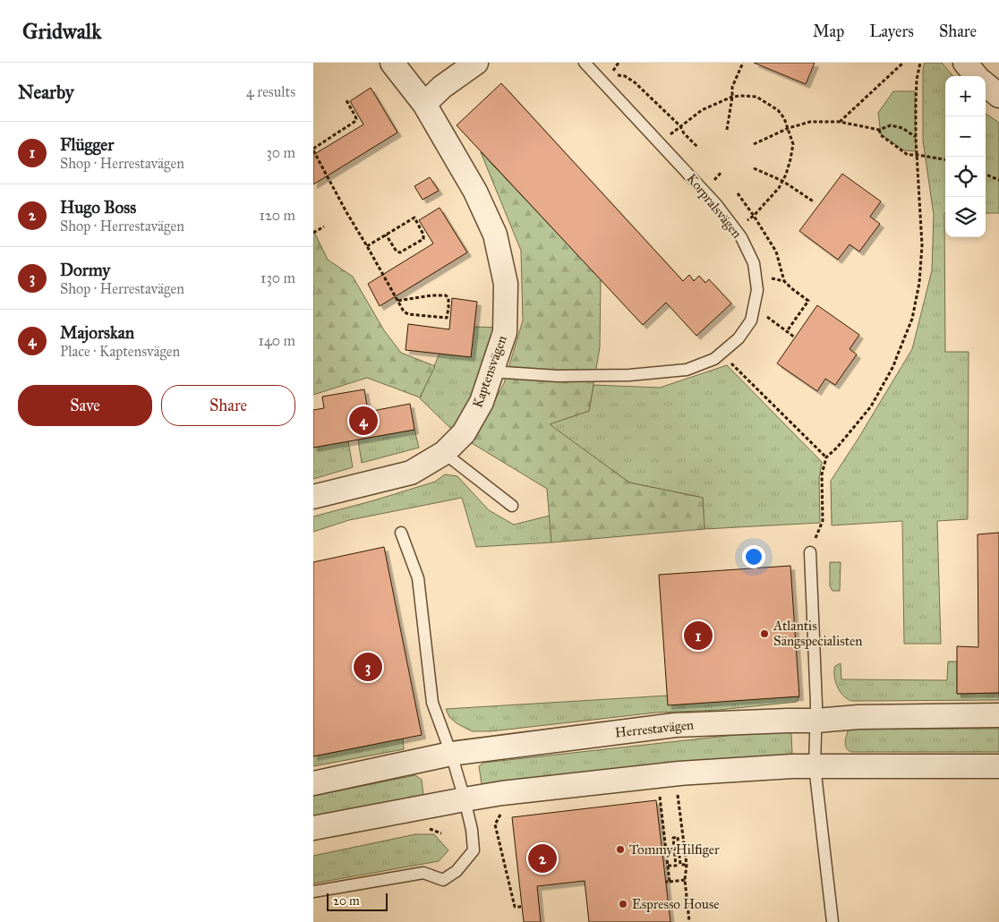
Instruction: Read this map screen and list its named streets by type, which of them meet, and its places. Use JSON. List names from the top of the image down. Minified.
{"streets":{"street":["Kaptensvägen","Herrestavägen"],"lane":["Korpralsvägen"]},"crossings":[["Korpralsvägen","Kaptensvägen"]],"places":["Atlantis Sängspecialisten","Tommy Hilfiger","Espresso House"],"scale_bar":"20 m","page":{"header":"Gridwalk","nav":["Map","Layers","Share"],"heading":["Nearby","4 results"],"map_buttons":["+","−"],"list":[{"mark":"1","name":"Flügger","note":"Shop · Herrestavägen","value":"30 m"},{"mark":"2","name":"Hugo Boss","note":"Shop · Herrestavägen","value":"120 m"},{"mark":"3","name":"Dormy","note":"Shop · Herrestavägen","value":"130 m"},{"mark":"4","name":"Majorskan","note":"Place · Kaptensvägen","value":"140 m"}],"buttons":["Save","Share"],"pins":["4","1","3","2"],"scale":"20 m"}}
